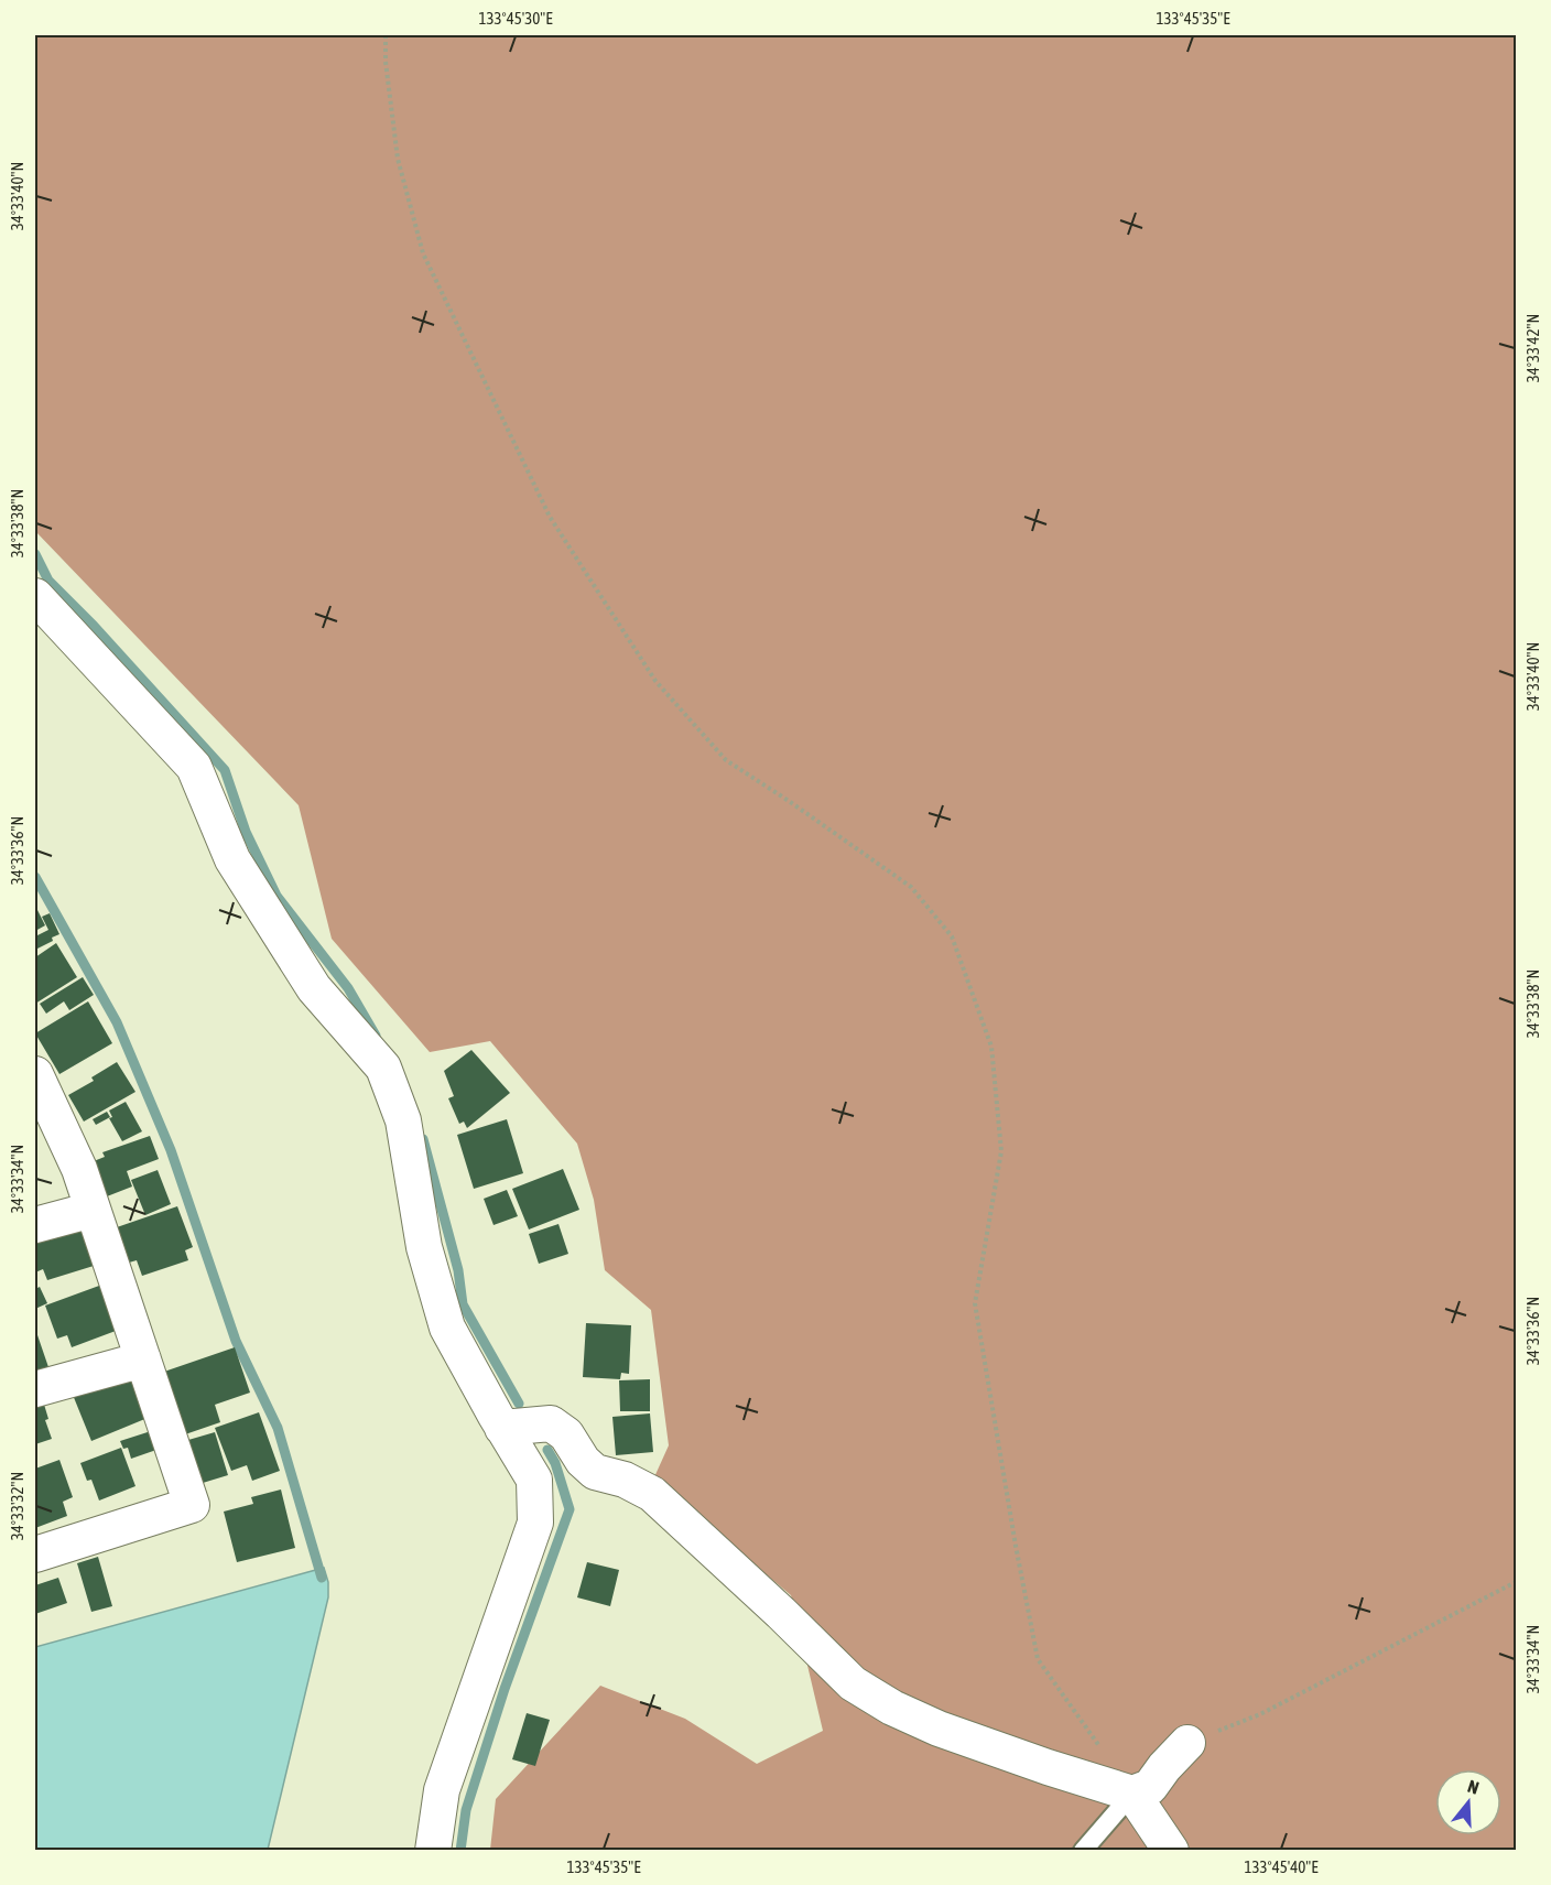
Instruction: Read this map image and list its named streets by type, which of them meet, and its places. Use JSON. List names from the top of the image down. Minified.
{"north":"top","coordinates":["133°45'30\"E","133°45'35\"E","34°33'40\"N","34°33'42\"N","34°33'38\"N","34°33'36\"N","34°33'34\"N","34°33'32\"N","133°45'40\"E"]}
